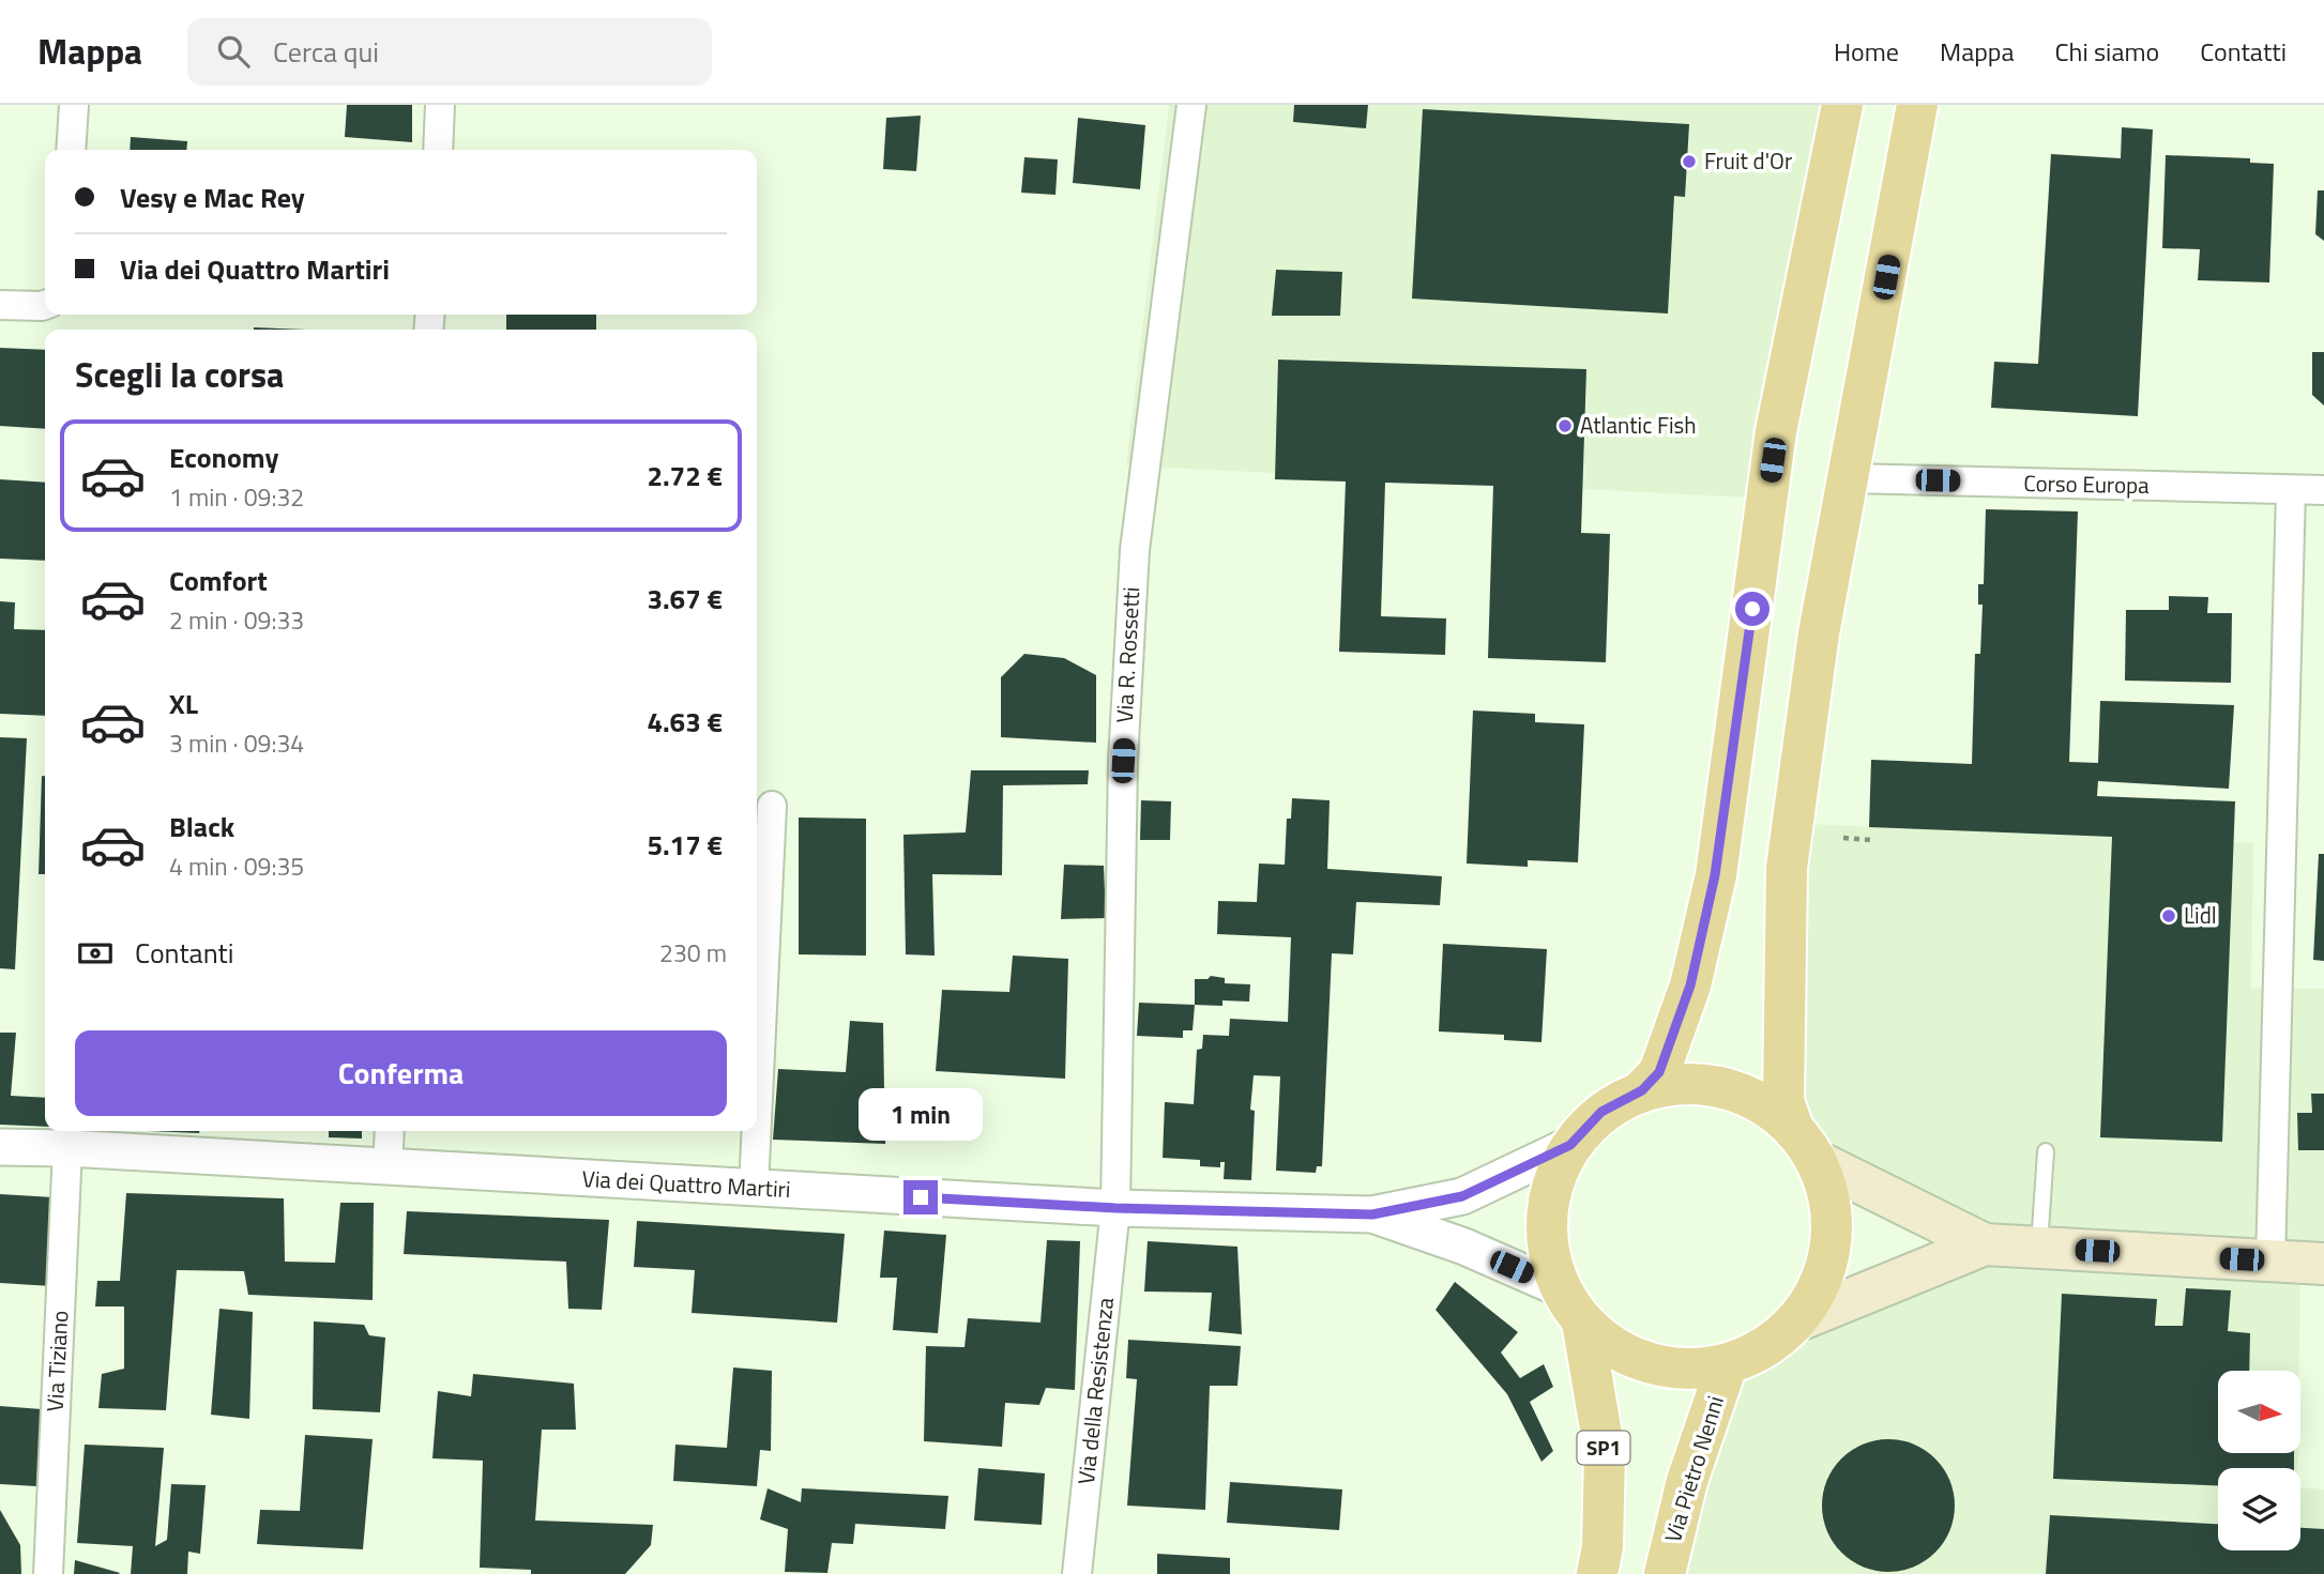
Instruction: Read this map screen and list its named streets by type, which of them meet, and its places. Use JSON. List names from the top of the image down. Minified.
{"streets":{"main road":["SP1","Via Pietro Nenni"],"street":["Corso Europa","Via R. Rossetti","Via dei Quattro Martiri","Via Tiziano","Via della Resistenza"]},"crossings":[["Via R. Rossetti","Via dei Quattro Martiri"],["Via R. Rossetti","Via della Resistenza"],["Via dei Quattro Martiri","Via Tiziano"],["Via dei Quattro Martiri","Via della Resistenza"]],"places":["Fruit d'Or","Atlantic Fish","Lidl"],"north":"right","page":{"header":"Mappa","search":"Cerca qui","nav":["Home","Mappa","Chi siamo","Contatti"],"banner":["Vesy e Mac Rey","Via dei Quattro Martiri"],"heading":"Scegli la corsa","list":[{"name":"Economy","note":"1 min · 09:32","value":"2.72 €"},{"name":"Comfort","note":"2 min · 09:33","value":"3.67 €"},{"name":"XL","note":"3 min · 09:34","value":"4.63 €"},{"name":"Black","note":"4 min · 09:35","value":"5.17 €"}],"pay":["Contanti","230 m"],"buttons":"Conferma","bubble":"1 min"}}
